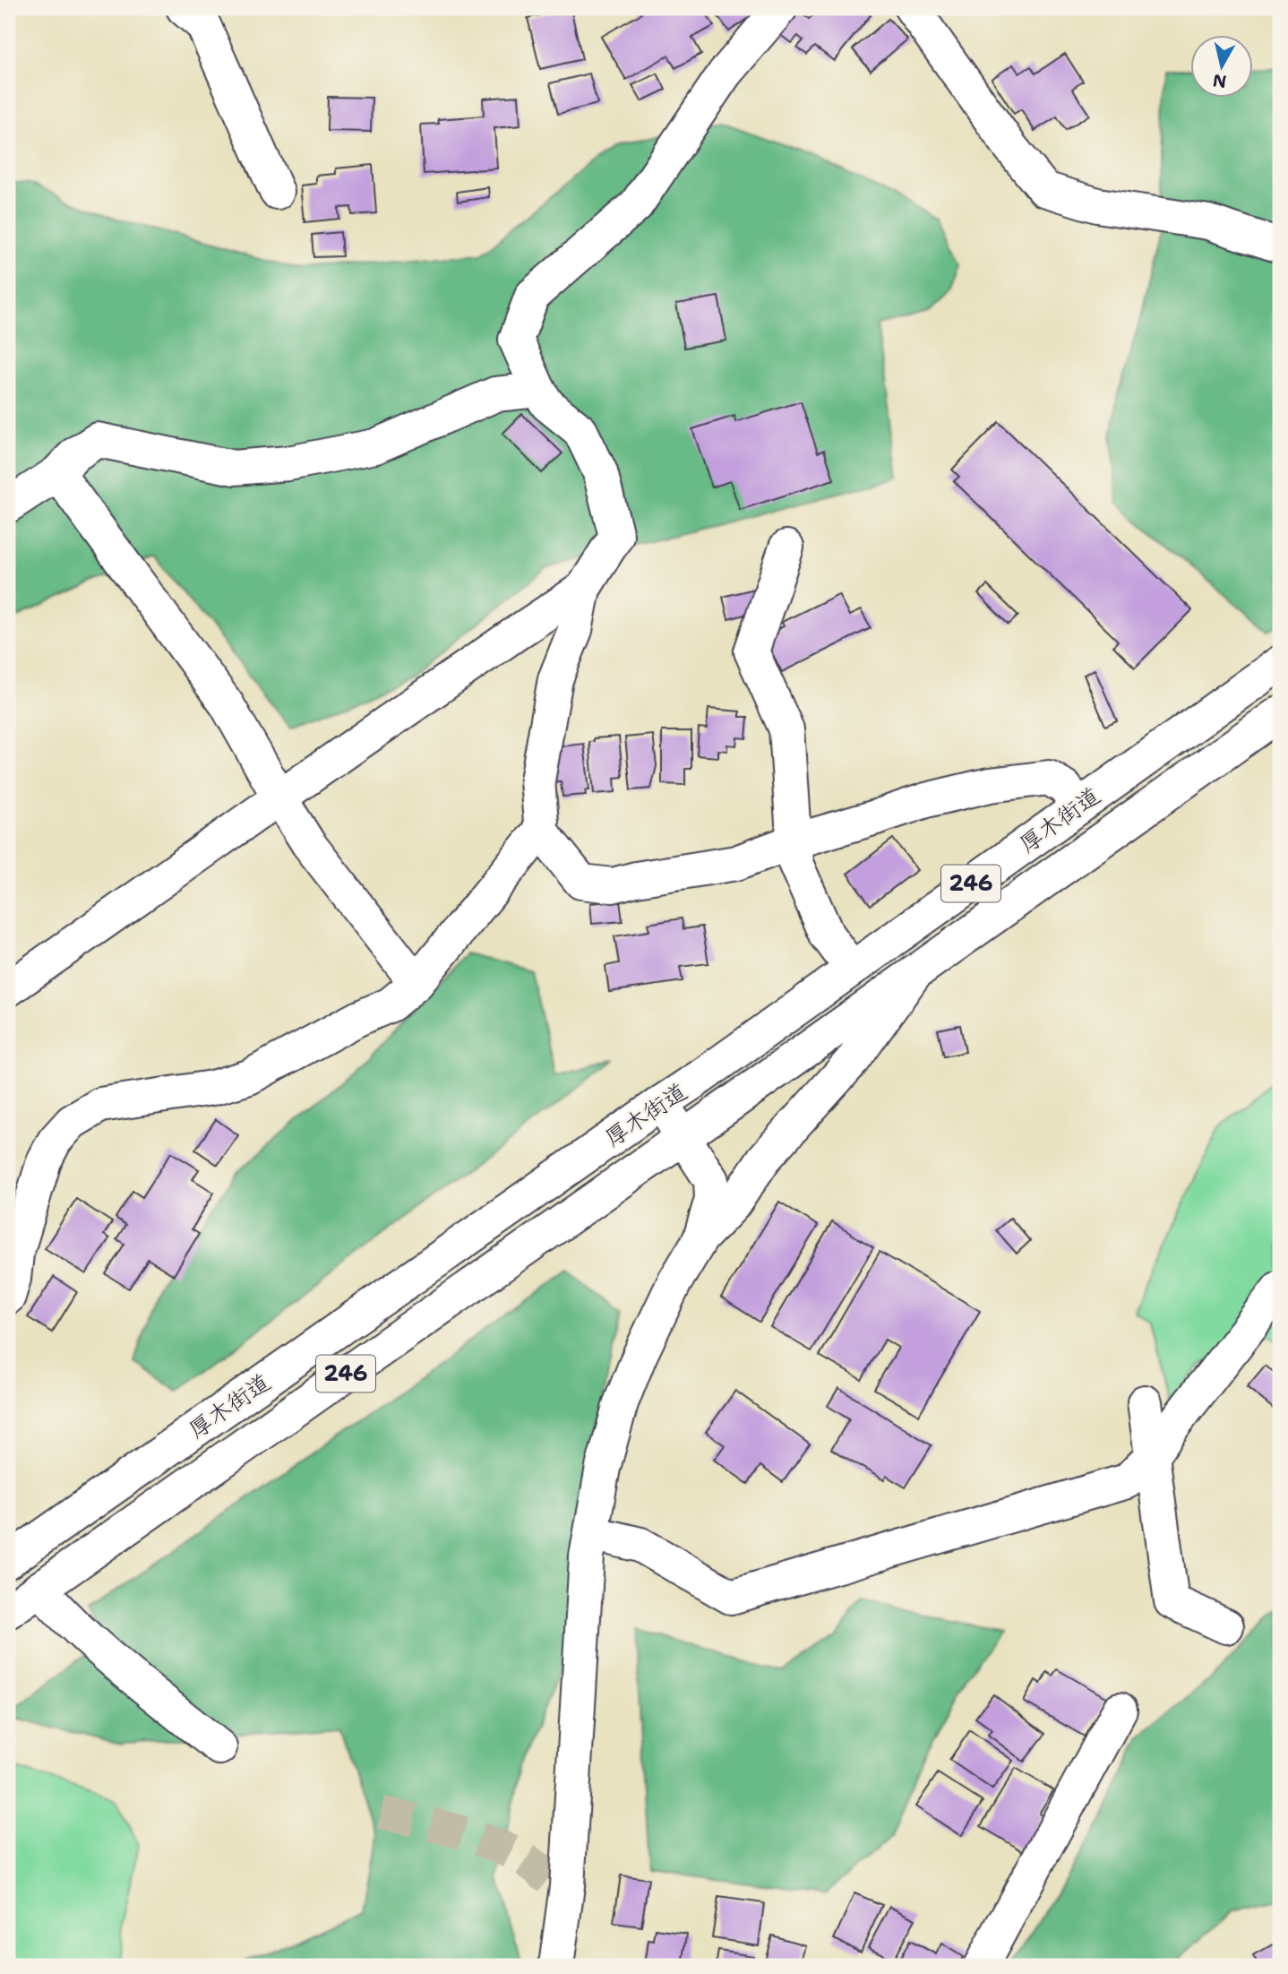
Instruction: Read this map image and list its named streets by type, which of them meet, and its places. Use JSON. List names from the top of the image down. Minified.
{"streets":{"main road":["厚木街道","246"]},"north":"bottom"}
